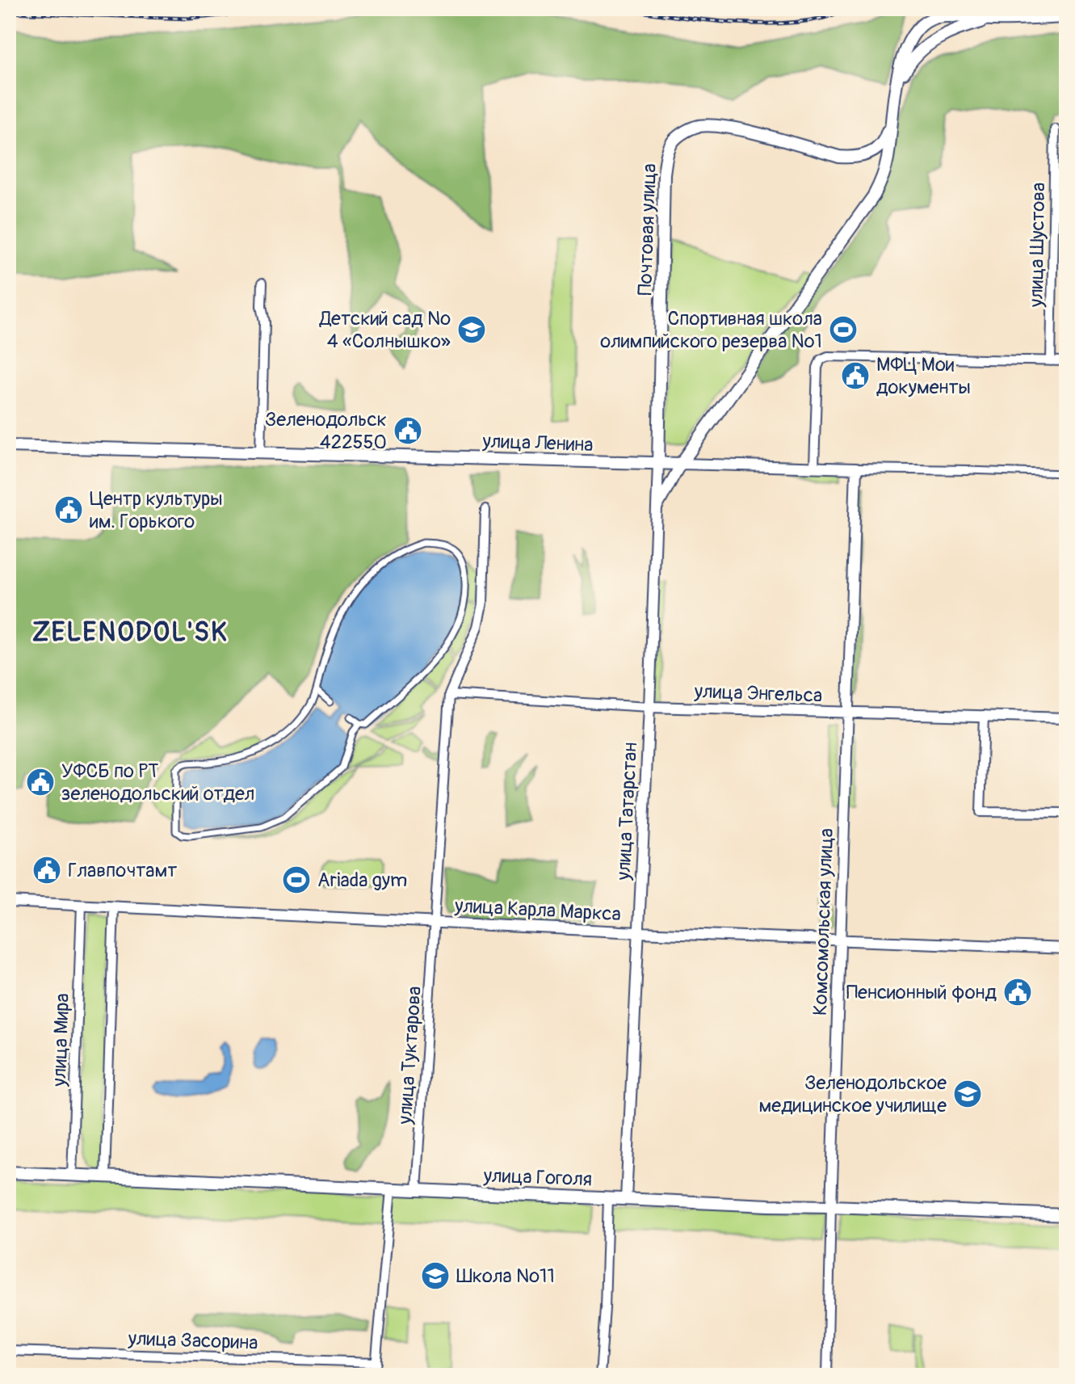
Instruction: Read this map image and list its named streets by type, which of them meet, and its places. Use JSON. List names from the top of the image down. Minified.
{"streets":{"main road":["Почтовая улица","улица Ленина","улица Гоголя"],"street":["улица Шустова","улица Энгельса","улица Татарстан","улица Карла Маркса","Комсомольская улица","улица Мира","улица Туктарова","улица Засорина"]},"crossings":[["Почтовая улица","улица Ленина"],["Почтовая улица","улица Татарстан"],["улица Ленина","улица Татарстан"],["улица Ленина","Комсомольская улица"],["улица Энгельса","улица Татарстан"],["улица Энгельса","Комсомольская улица"],["улица Энгельса","улица Туктарова"],["улица Татарстан","улица Карла Маркса"],["улица Татарстан","улица Гоголя"],["улица Карла Маркса","Комсомольская улица"],["улица Карла Маркса","улица Мира"],["улица Карла Маркса","улица Туктарова"],["Комсомольская улица","улица Гоголя"],["улица Мира","улица Гоголя"],["улица Туктарова","улица Гоголя"]],"districts":["ZELENODOL'SK"],"places":{"school or university":["Детский сад № 4 «Солнышко»","Зеленодольское медицинское училище","Школа №11"],"sports":["Спортивная школа олимпийского резерва №1","Ariada gym"],"public building":["МФЦ Мои документы","Зеленодольск 422550","Центр культуры им. Горького","УФСБ по РТ зеленодольский отдел","Главпочтамт","Пенсионный фонд"]}}
